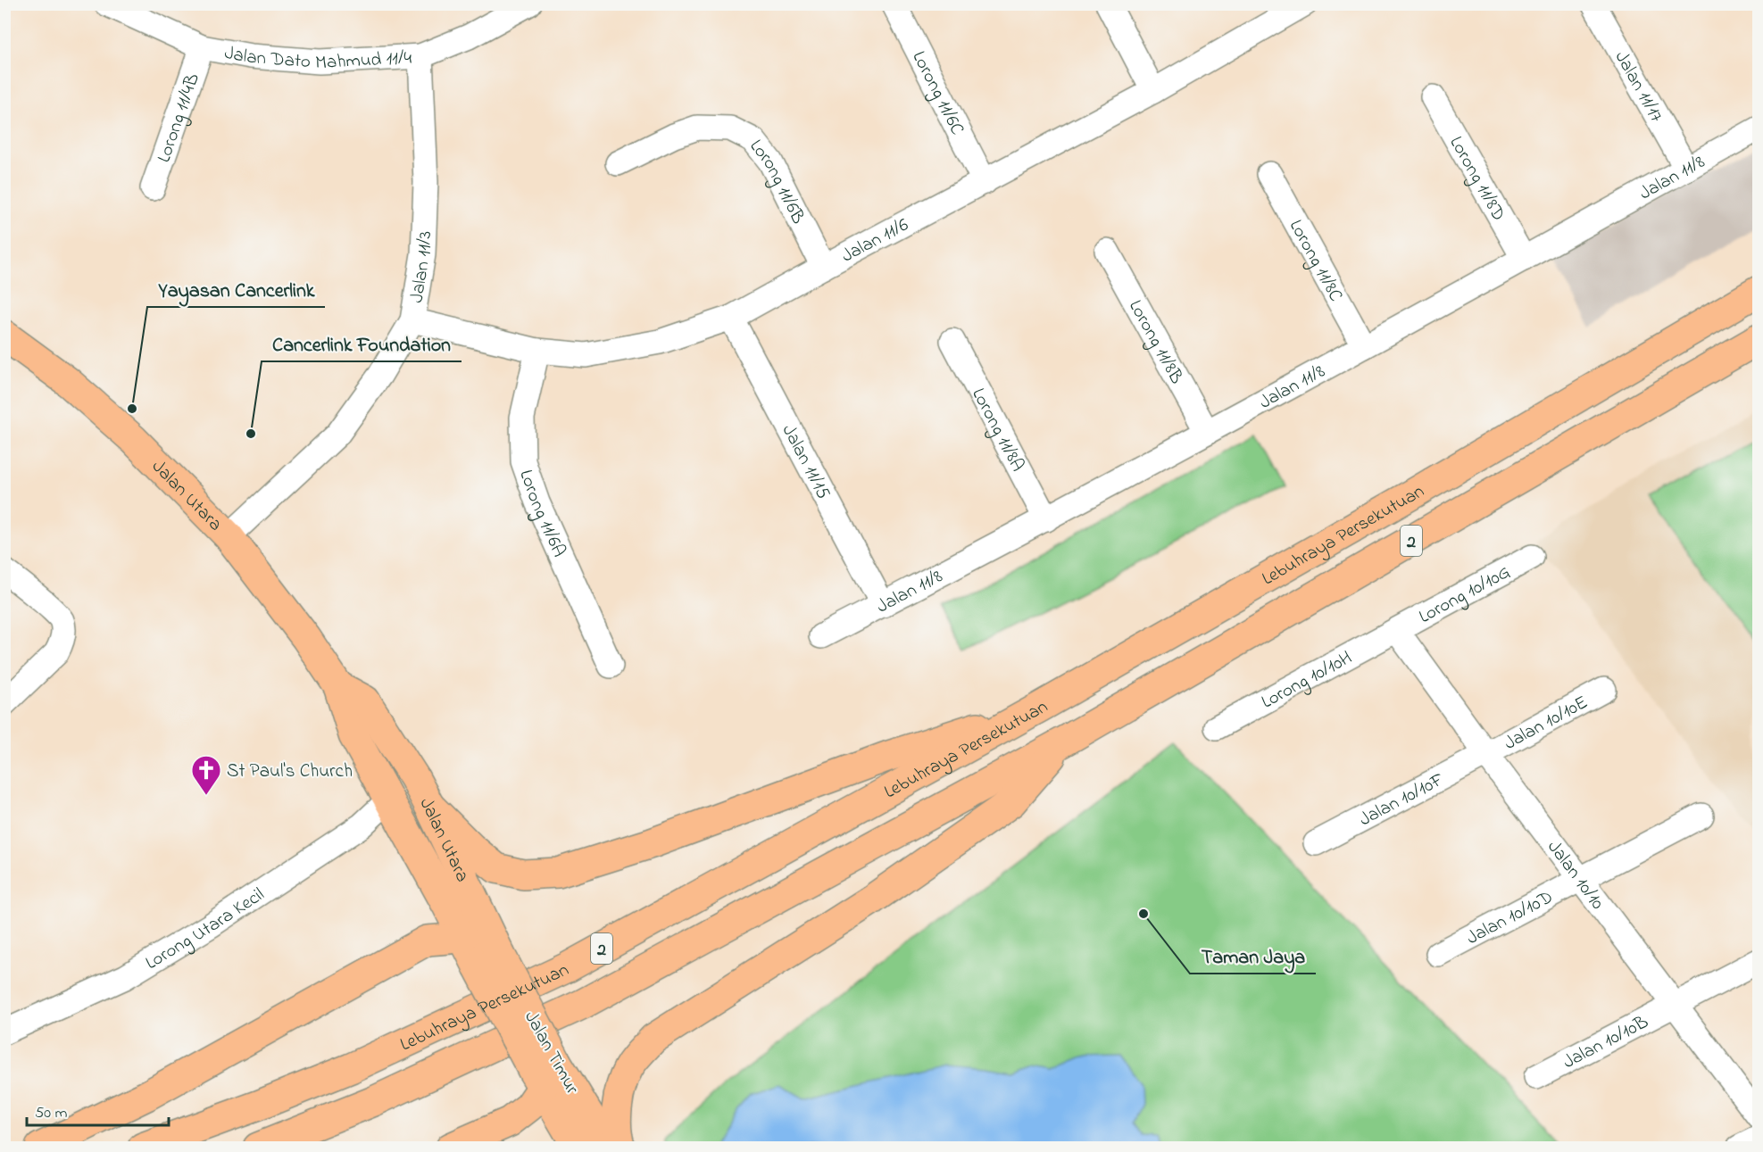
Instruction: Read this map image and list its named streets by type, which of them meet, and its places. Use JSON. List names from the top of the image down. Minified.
{"streets":{"main road":["Jalan Utara","Lebuhraya Persekutuan","2","Jalan Timur"],"street":["Jalan Dato Mahmud 11/4","Jalan 11/17","Lorong 11/6C","Lorong 11/4B","Jalan 11/8","Lorong 11/8D","Lorong 11/6B","Jalan 11/6","Lorong 11/8C","Jalan 11/3","Lorong 11/8B","Lorong 11/8A","Jalan 11/15","Lorong 11/6A","Lorong 10/10G","Lorong 10/10H","Jalan 10/10E","Jalan 10/10F","Jalan 10/10","Jalan 10/10D","Lorong Utara Kecil","Jalan 10/10B"]},"crossings":[["Jalan Dato Mahmud 11/4","Lorong 11/4B"],["Jalan Dato Mahmud 11/4","Jalan 11/3"],["Jalan 11/17","Jalan 11/8"],["Lorong 11/6C","Jalan 11/6"],["Jalan 11/8","Lorong 11/8D"],["Jalan 11/8","Lorong 11/8C"],["Jalan 11/8","Lorong 11/8B"],["Jalan 11/8","Lorong 11/8A"],["Jalan 11/8","Jalan 11/15"],["Lorong 11/6B","Jalan 11/6"],["Jalan 11/6","Jalan 11/3"],["Jalan 11/6","Jalan 11/15"],["Jalan 11/6","Lorong 11/6A"],["Jalan 11/3","Jalan Utara"],["Jalan Utara","Lorong Utara Kecil"],["Jalan Utara","Jalan Timur"],["Lorong 10/10G","Lorong 10/10H"],["Lorong 10/10G","Jalan 10/10"],["Lorong 10/10H","Jalan 10/10"],["Jalan 10/10E","Jalan 10/10F"],["Jalan 10/10E","Jalan 10/10"],["Jalan 10/10F","Jalan 10/10"],["Jalan 10/10","Jalan 10/10D"],["Jalan 10/10","Jalan 10/10B"]],"places":{"other":["Yayasan Cancerlink","Cancerlink Foundation","Taman Jaya"],"church":["St Paul's Church"]},"scale_bar":"50 m"}
